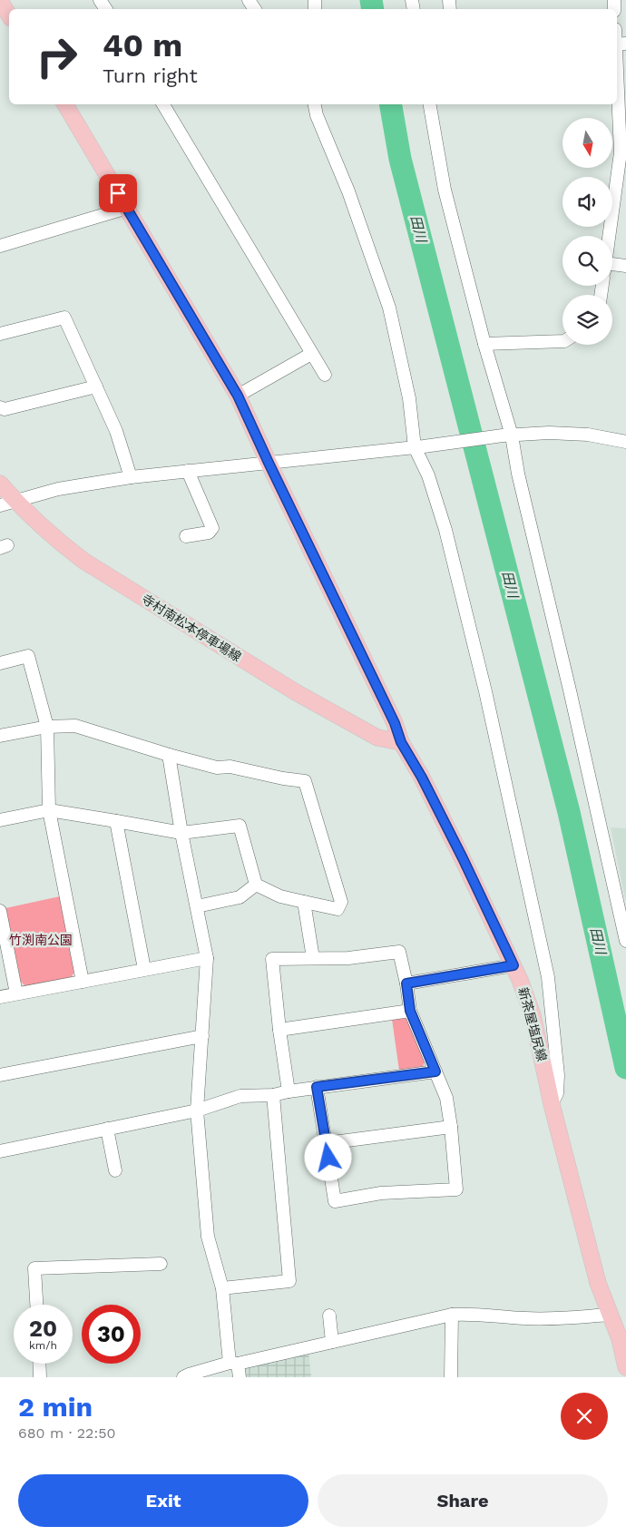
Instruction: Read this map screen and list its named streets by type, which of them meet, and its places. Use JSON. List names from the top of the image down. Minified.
{"streets":{"main road":["寺村南松本停車場線","新茶屋塩尻線"]},"crossings":[["寺村南松本停車場線","新茶屋塩尻線"]],"water":["田川"],"parks":["竹渕南公園"],"north":"bottom","page":{"turn":["40 m","Turn right"],"speed":"20 km/h","limit":"30","heading":["2 min","680 m · 22:50"],"buttons":["Exit","Share"]}}
